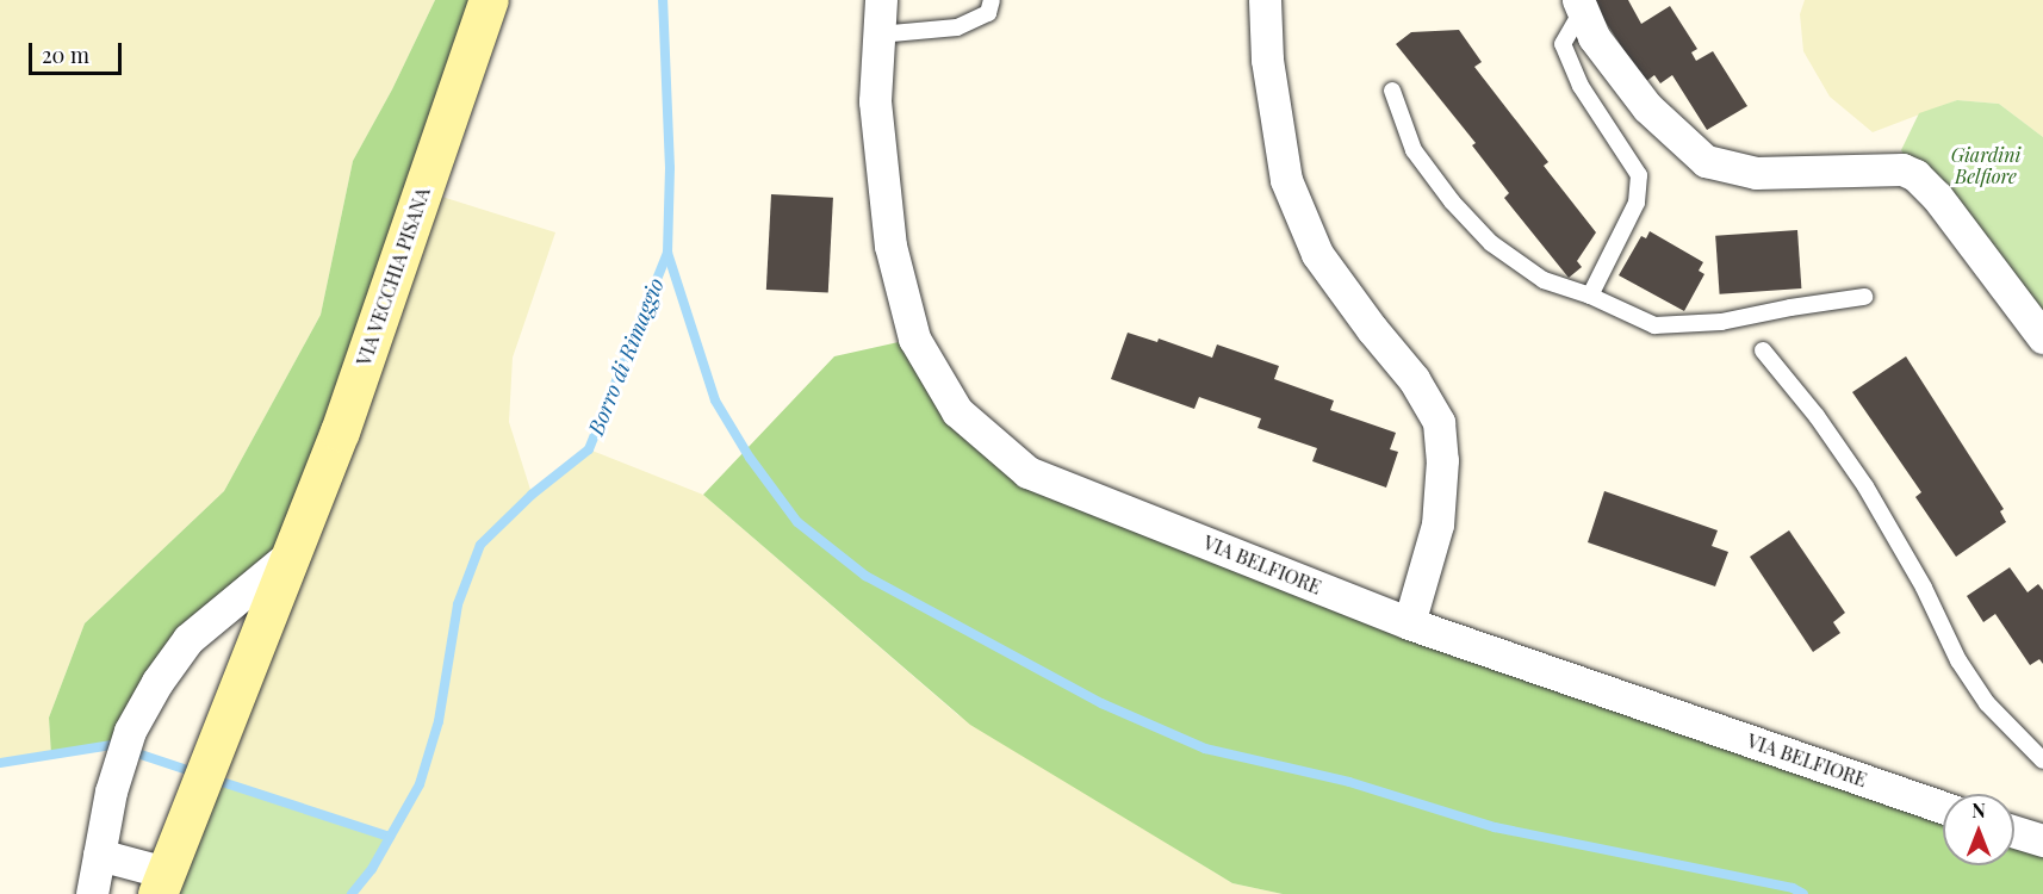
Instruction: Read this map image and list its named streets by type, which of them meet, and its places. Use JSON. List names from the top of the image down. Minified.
{"streets":{"main road":["VIA VECCHIA PISANA"],"street":["VIA BELFIORE"]},"water":["Borro di Rimaggio"],"parks":["Giardini Belfiore"],"scale_bar":"20 m","north":"top"}
